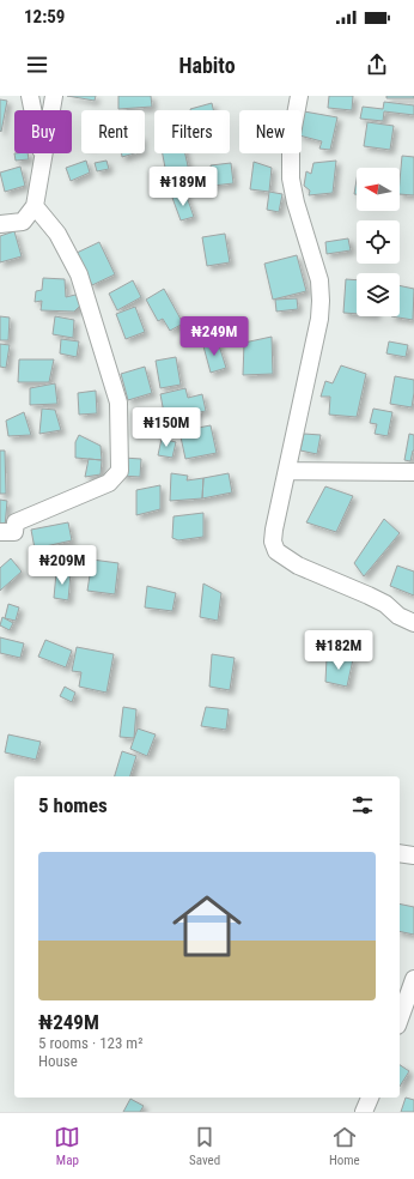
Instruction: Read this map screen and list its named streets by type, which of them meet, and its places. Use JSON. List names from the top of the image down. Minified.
{"north":"left","page":{"status":"12:59","header":"Habito","chip":["Buy","Rent","Filters","New"],"price":["₦189M","₦249M","₦150M","₦209M","₦182M"],"heading":"5 homes","list":[{"name":"₦249M","note":"5 rooms · 123 m² · House"}],"tabs":["Map","Saved","Home"]}}
